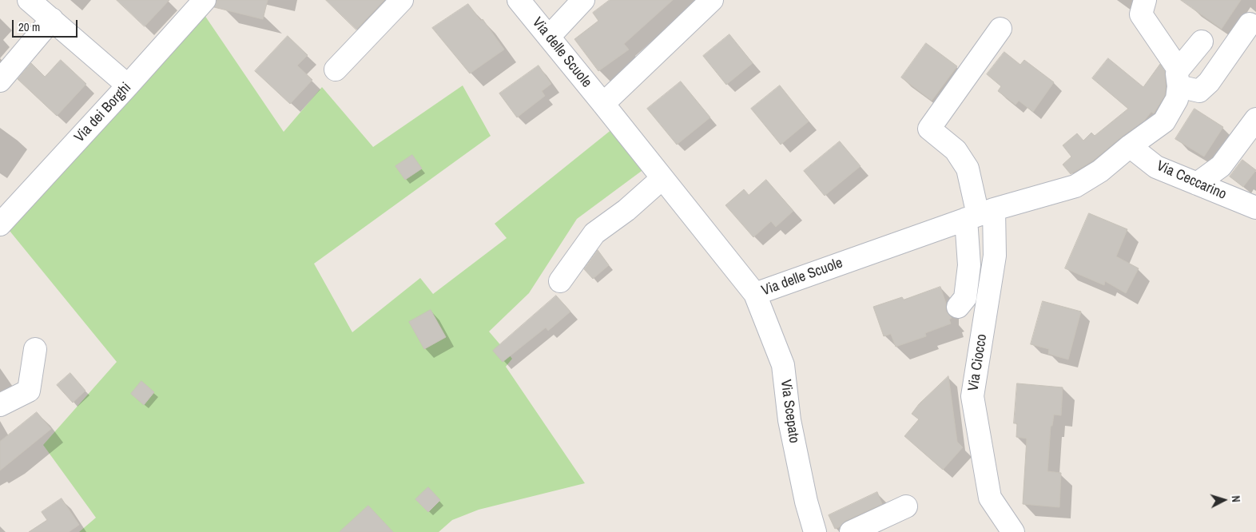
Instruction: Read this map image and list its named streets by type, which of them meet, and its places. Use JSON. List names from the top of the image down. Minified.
{"streets":{"street":["Via delle Scuole","Via dei Borghi","Via Ceccarino","Via Ciocco","Via Scepato"]},"crossings":[["Via delle Scuole","Via Ceccarino"],["Via delle Scuole","Via Ciocco"],["Via delle Scuole","Via Scepato"]],"scale_bar":"20 m","north":"right"}
